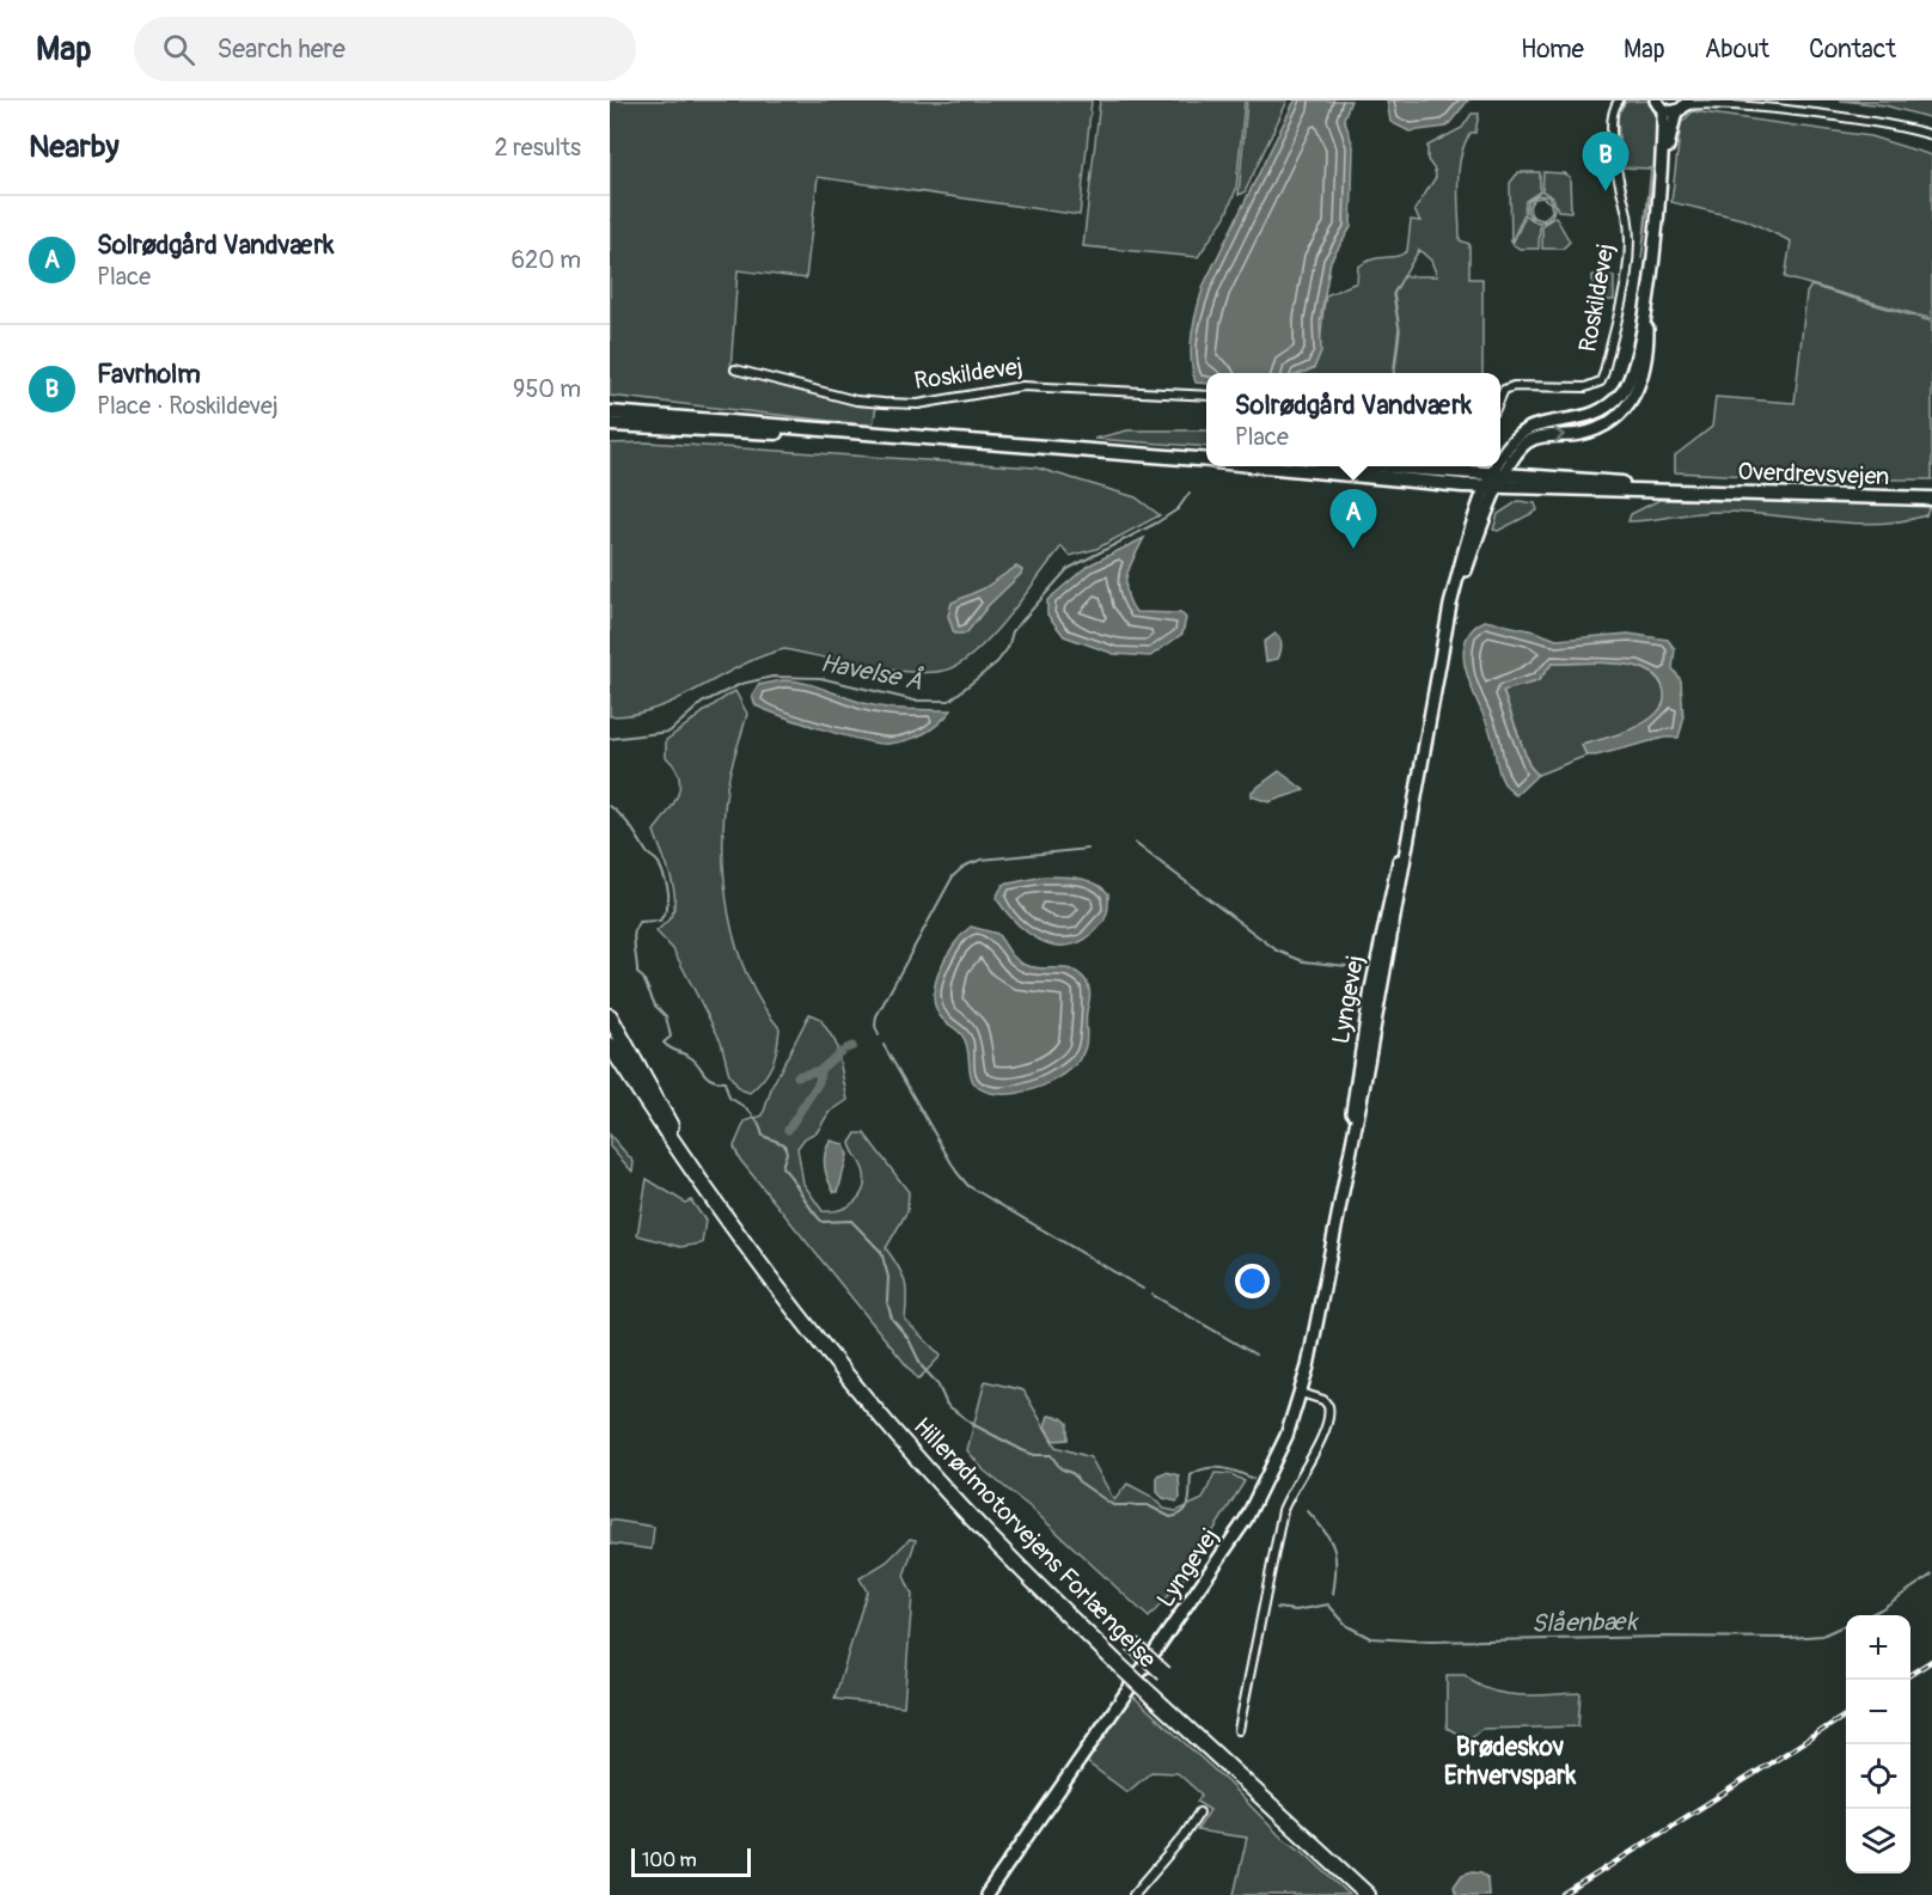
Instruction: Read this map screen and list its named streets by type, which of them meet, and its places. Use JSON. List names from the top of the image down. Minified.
{"streets":{"highway":["Hillerødmotorvejens Forlængelse"],"main road":["Roskildevej","Overdrevsvejen","Lyngevej"]},"crossings":[["Roskildevej","Overdrevsvejen"],["Roskildevej","Lyngevej"],["Overdrevsvejen","Lyngevej"]],"districts":["Brødeskov Erhvervspark"],"water":["Havelse Å","Slåenbæk"],"scale_bar":"100 m","page":{"header":"Map","search":"Search here","nav":["Home","Map","About","Contact"],"heading":["Nearby","2 results"],"pins":["B","A"],"list":[{"mark":"A","name":"Solrødgård Vandværk","note":"Place","value":"620 m"},{"mark":"B","name":"Favrholm","note":"Place · Roskildevej","value":"950 m"}],"popup":["Solrødgård Vandværk","Place"],"map_buttons":["+","−"],"scale":"100 m"}}
